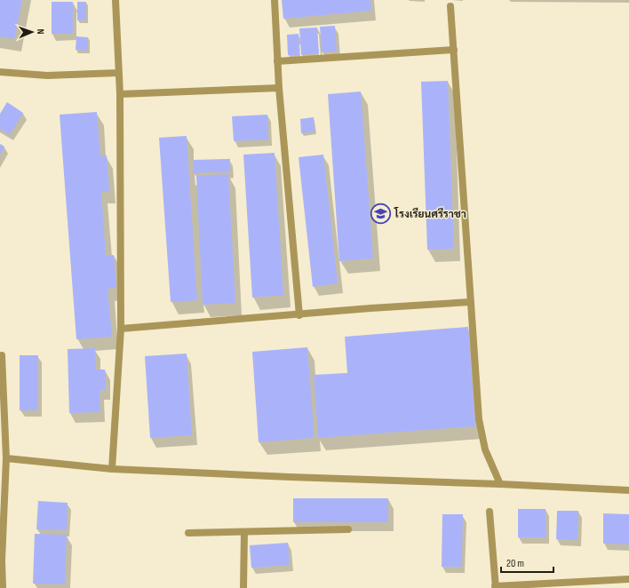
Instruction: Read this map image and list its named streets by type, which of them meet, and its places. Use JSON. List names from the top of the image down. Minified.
{"places":{"school or university":["โรงเรียนศรีราชา"]},"scale_bar":"20 m","north":"right"}
